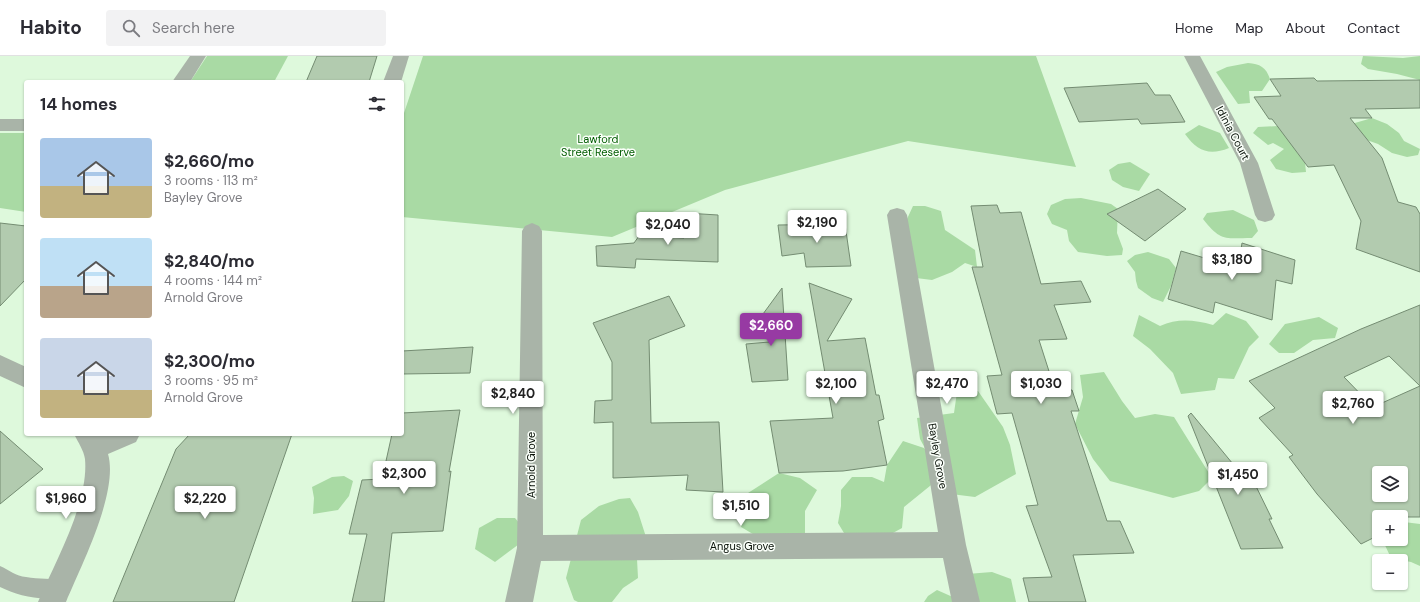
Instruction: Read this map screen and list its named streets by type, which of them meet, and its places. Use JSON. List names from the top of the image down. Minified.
{"streets":{"street":["Idinia Court","Bayley Grove","Arnold Grove","Angus Grove"]},"crossings":[["Bayley Grove","Angus Grove"],["Arnold Grove","Angus Grove"]],"parks":["Lawford Street Reserve"],"page":{"header":"Habito","search":"Search here","nav":["Home","Map","About","Contact"],"heading":"14 homes","list":[{"name":"$2,660/mo","note":"3 rooms · 113 m² · Bayley Grove"},{"name":"$2,840/mo","note":"4 rooms · 144 m² · Arnold Grove"},{"name":"$2,300/mo","note":"3 rooms · 95 m² · Arnold Grove"}],"price":["$2,190","$2,040","$3,180","$2,660","$2,100","$2,470","$1,030","$2,840","$2,760","$2,300","$1,450","$1,960","$2,220","$1,510"],"map_buttons":["+","−"]}}
